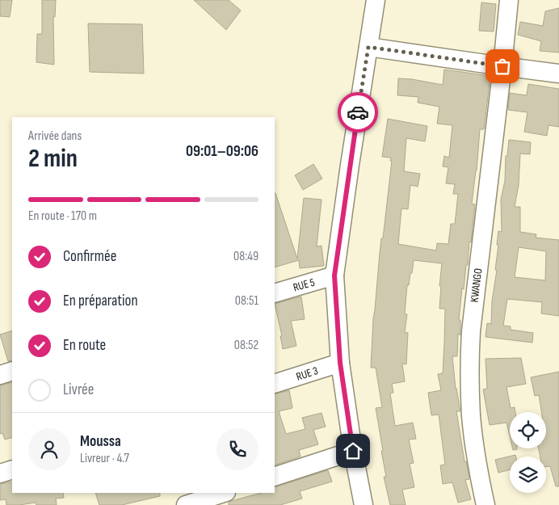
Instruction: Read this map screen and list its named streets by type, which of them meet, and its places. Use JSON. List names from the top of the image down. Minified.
{"streets":{"street":["RUE 5","KWANGO","RUE 3"]},"page":{"heading":["2 min","Arrivée dans","09:01–09:06"],"panel":["Moussa","Livreur · 4.7"],"bar":"En route · 170 m","list":[["Confirmée","08:49"],["En préparation","08:51"],["En route","08:52"],"Livrée"]}}
